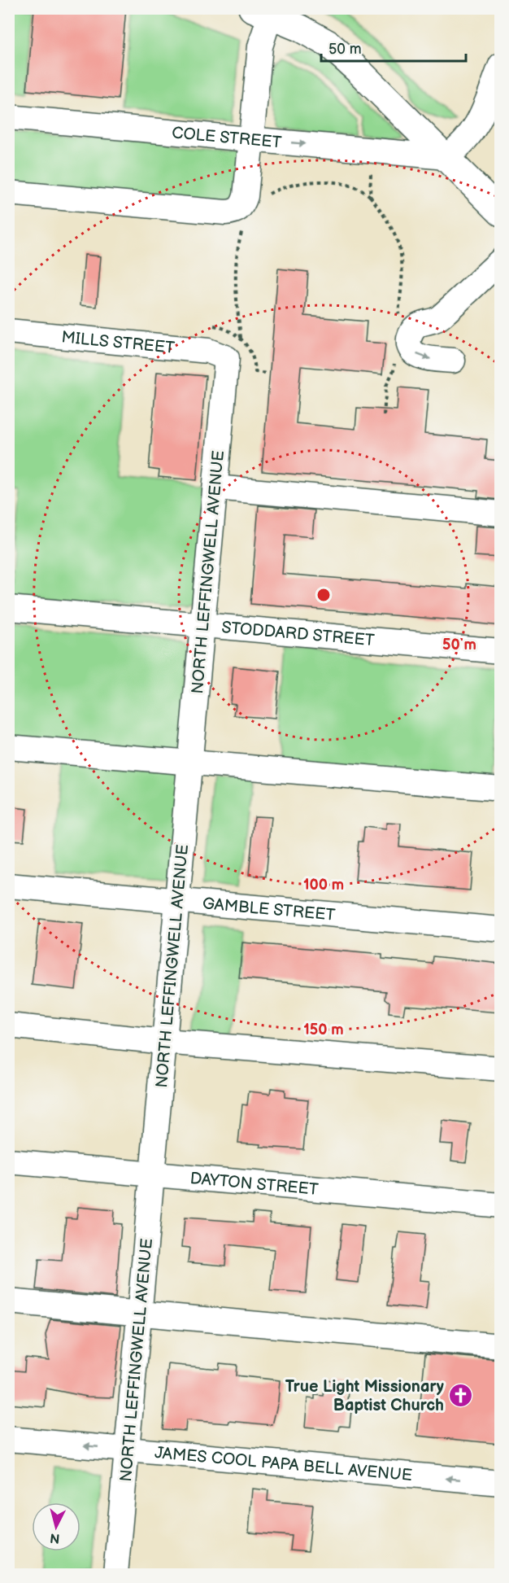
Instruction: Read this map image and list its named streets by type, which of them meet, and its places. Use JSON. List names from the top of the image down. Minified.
{"streets":{"street":["COLE STREET","MILLS STREET","NORTH LEFFINGWELL AVENUE","STODDARD STREET","GAMBLE STREET","DAYTON STREET","JAMES COOL PAPA BELL AVENUE"]},"crossings":[["MILLS STREET","NORTH LEFFINGWELL AVENUE"],["NORTH LEFFINGWELL AVENUE","STODDARD STREET"],["NORTH LEFFINGWELL AVENUE","GAMBLE STREET"],["NORTH LEFFINGWELL AVENUE","DAYTON STREET"],["NORTH LEFFINGWELL AVENUE","JAMES COOL PAPA BELL AVENUE"]],"one_way":["COLE STREET"],"places":{"church":["True Light Missionary Baptist Church"]},"scale_bar":"50 m","north":"bottom","rings":["50 m","100 m","150 m"]}
